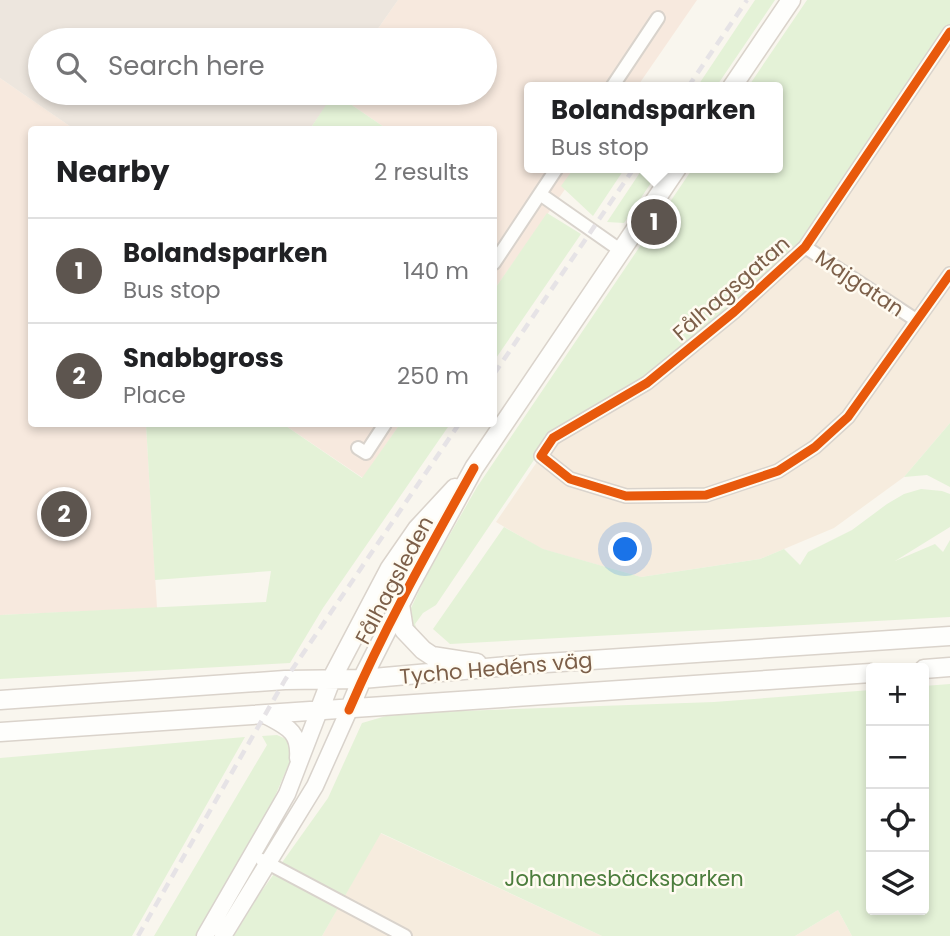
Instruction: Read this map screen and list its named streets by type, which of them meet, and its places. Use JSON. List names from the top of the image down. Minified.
{"streets":{"main road":["Fålhagsleden","Tycho Hedéns väg"],"street":["Majgatan","Fålhagsgatan"]},"crossings":[["Majgatan","Fålhagsgatan"],["Fålhagsleden","Tycho Hedéns väg"]],"parks":["Johannesbäcksparken"],"page":{"search":"Search here","popup":["Bolandsparken","Bus stop"],"heading":["Nearby","2 results"],"pins":["1","2"],"list":[{"mark":"1","name":"Bolandsparken","note":"Bus stop","value":"140 m"},{"mark":"2","name":"Snabbgross","note":"Place","value":"250 m"}],"map_buttons":["+","−"]}}
